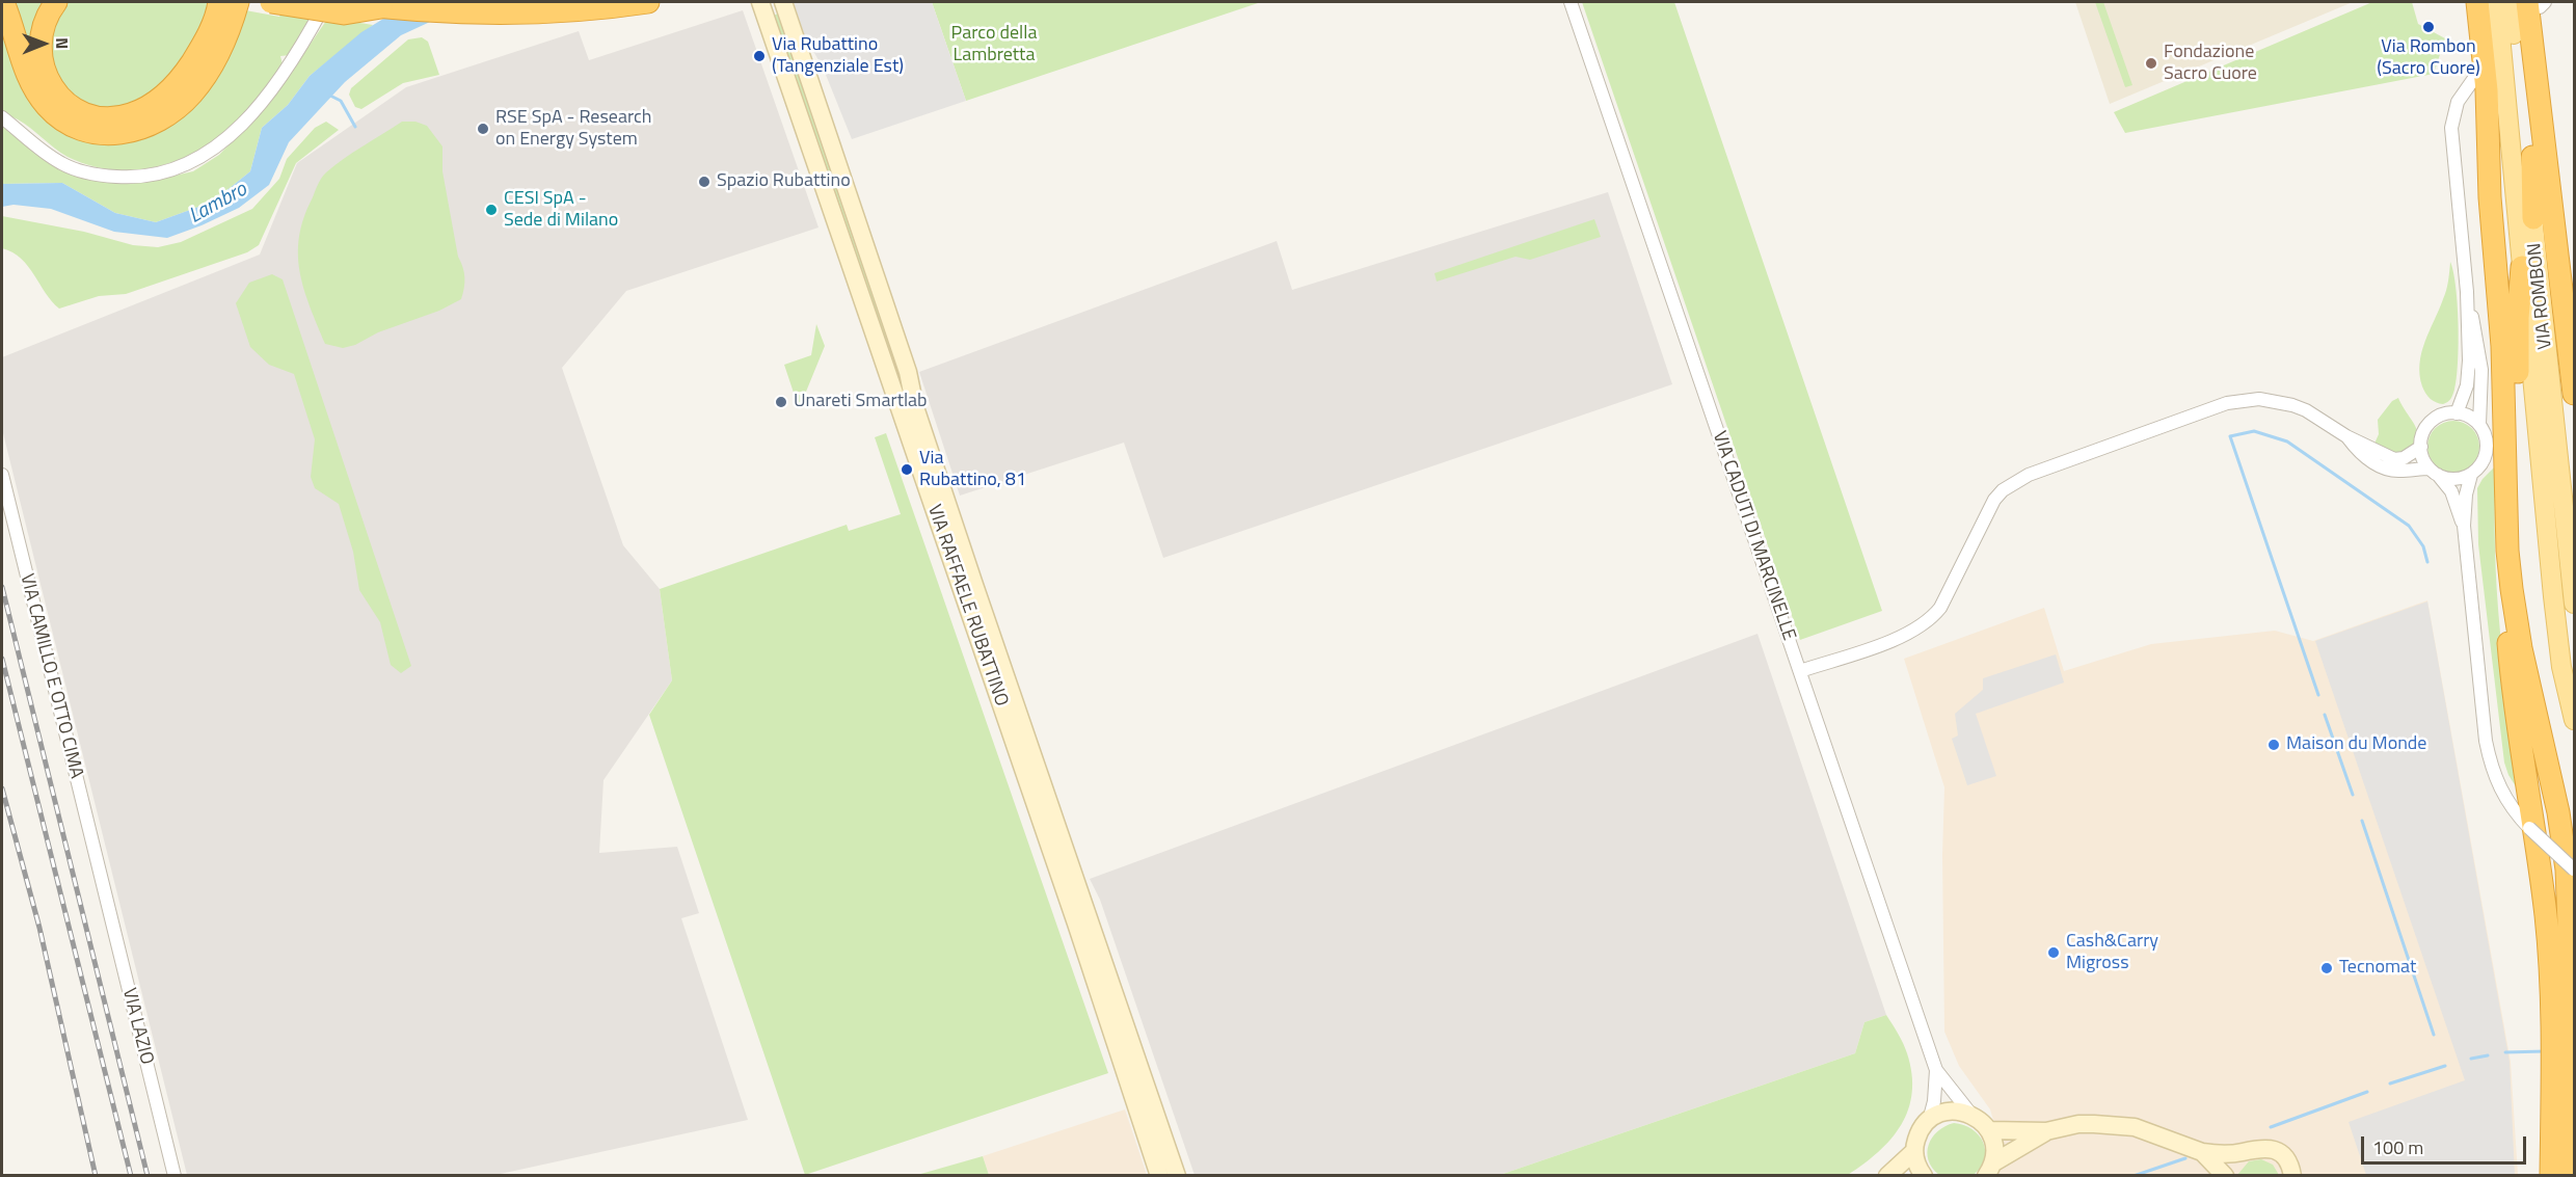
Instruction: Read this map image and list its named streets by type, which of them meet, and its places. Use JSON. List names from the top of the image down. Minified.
{"streets":{"main road":["VIA ROMBON"],"street":["VIA CADUTI DI MARCINELLE","VIA RAFFAELE RUBATTINO","VIA CAMILLO E OTTO CIMA","VIA LAZIO"]},"crossings":[["VIA CAMILLO E OTTO CIMA","VIA LAZIO"]],"water":["Lambro"],"parks":["Parco della Lambretta"],"places":["Via Rombon (Sacro Cuore)","Via Rubattino (Tangenziale Est)","Fondazione Sacro Cuore","RSE SpA - Research on Energy System","Spazio Rubattino","CESI SpA - Sede di Milano","Unareti Smartlab","Via Rubattino, 81","Maison du Monde","Cash&Carry Migross","Tecnomat"],"scale_bar":"100 m","north":"right"}
